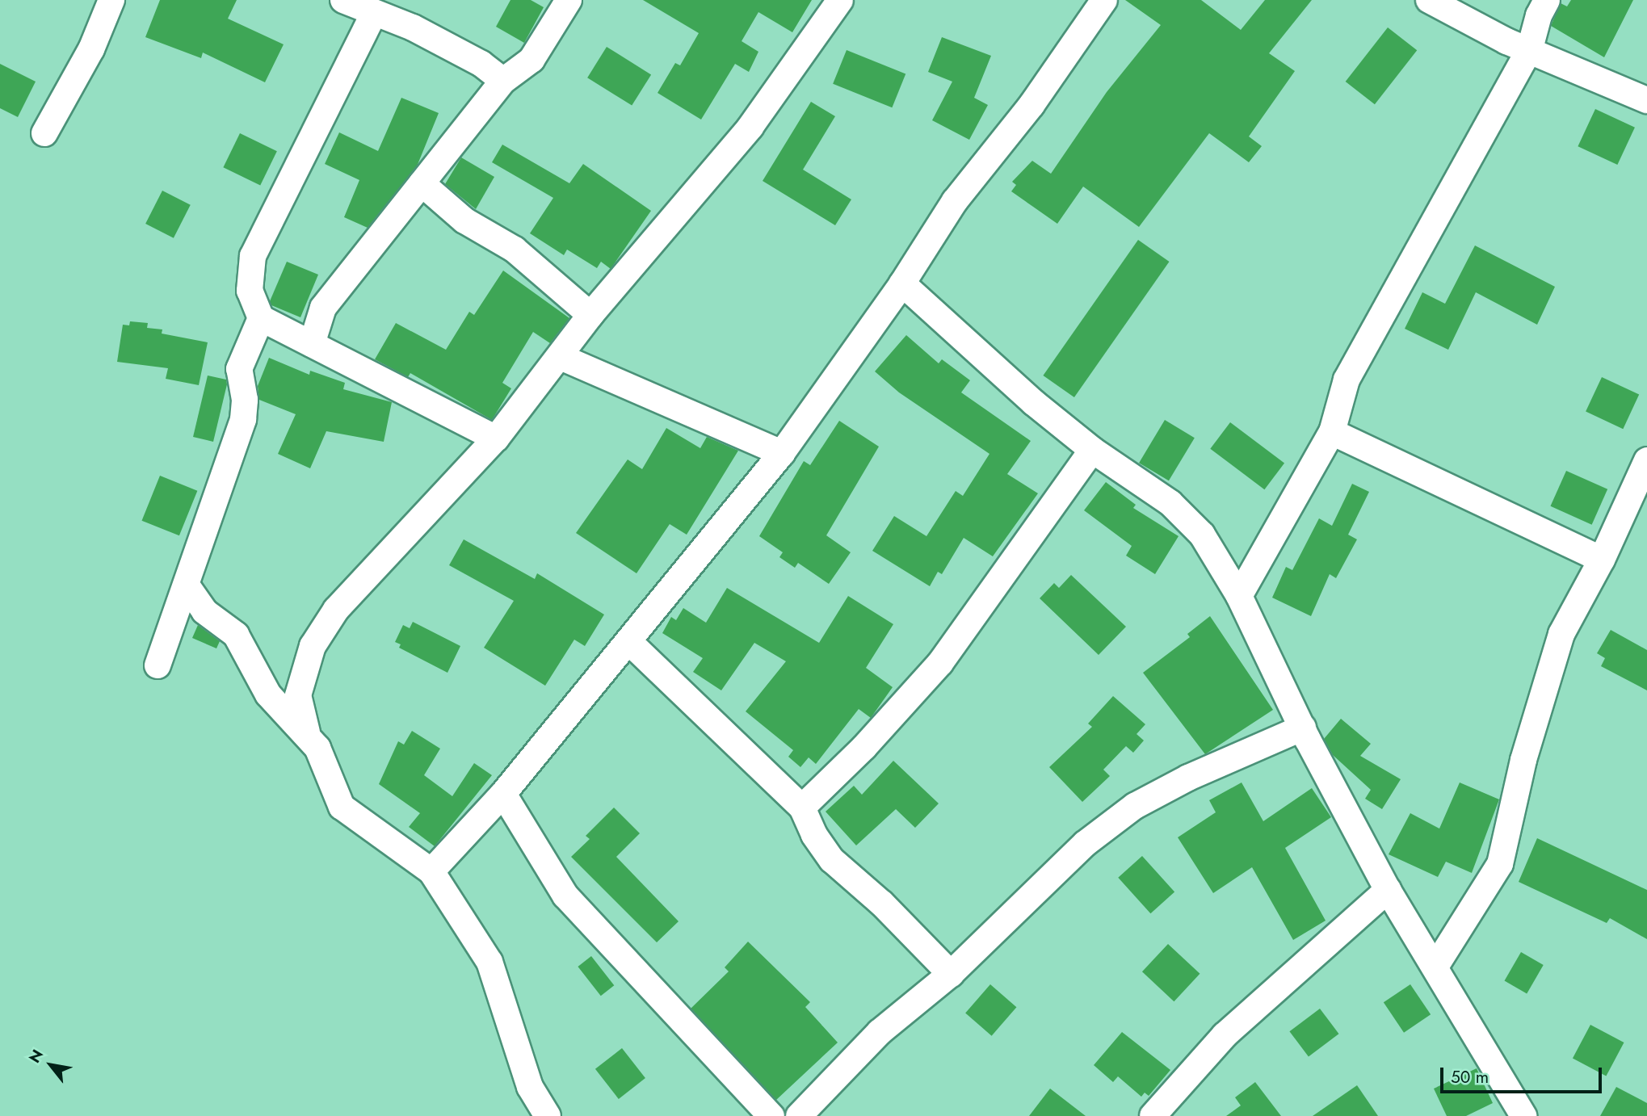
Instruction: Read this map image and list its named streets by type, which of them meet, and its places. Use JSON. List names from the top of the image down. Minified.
{"scale_bar":"50 m","north":"top left"}
